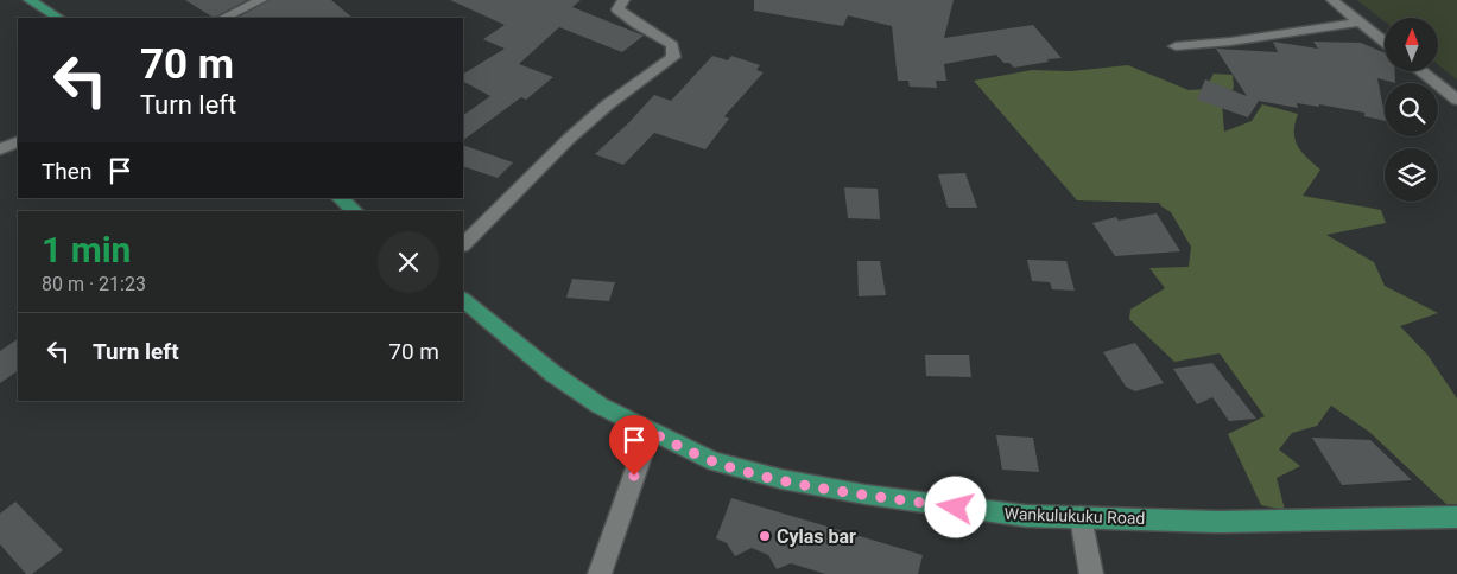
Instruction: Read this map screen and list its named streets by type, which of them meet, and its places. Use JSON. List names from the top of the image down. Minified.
{"streets":{"main road":["Wankulukuku Road"]},"places":["Cylas bar"],"north":"top","page":{"turn":["70 m","Turn left"],"then":"Then","heading":["1 min","80 m · 21:23"],"list":[{"name":"Turn left","value":"70 m"}]}}
